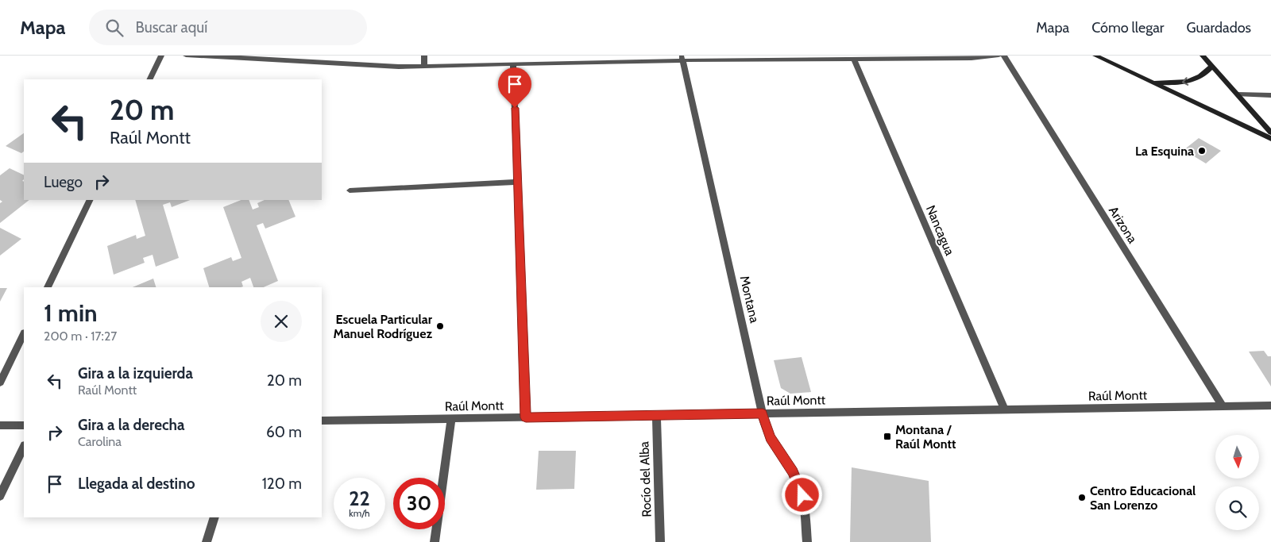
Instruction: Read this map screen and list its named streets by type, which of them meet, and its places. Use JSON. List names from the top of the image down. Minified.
{"streets":{"street":["Arizona","Nancagua","Montana","Raúl Montt","Rocío del Alba"]},"crossings":[["Arizona","Raúl Montt"],["Nancagua","Raúl Montt"],["Montana","Raúl Montt"],["Raúl Montt","Rocío del Alba"]],"places":{"other":["La Esquina","Escuela Particular Manuel Rodríguez","Centro Educacional San Lorenzo"],"transit":["Montana / Raúl Montt"]},"north":"bottom","page":{"header":"Mapa","search":"Buscar aquí","nav":["Mapa","Cómo llegar","Guardados"],"turn":["20 m","Raúl Montt"],"then":"Luego","heading":["1 min","200 m · 17:27"],"list":[{"name":"Gira a la izquierda","note":"Raúl Montt","value":"20 m"},{"name":"Gira a la derecha","note":"Carolina","value":"60 m"},{"name":"Llegada al destino","value":"120 m"}],"speed":"22 km/h","limit":"30"}}
